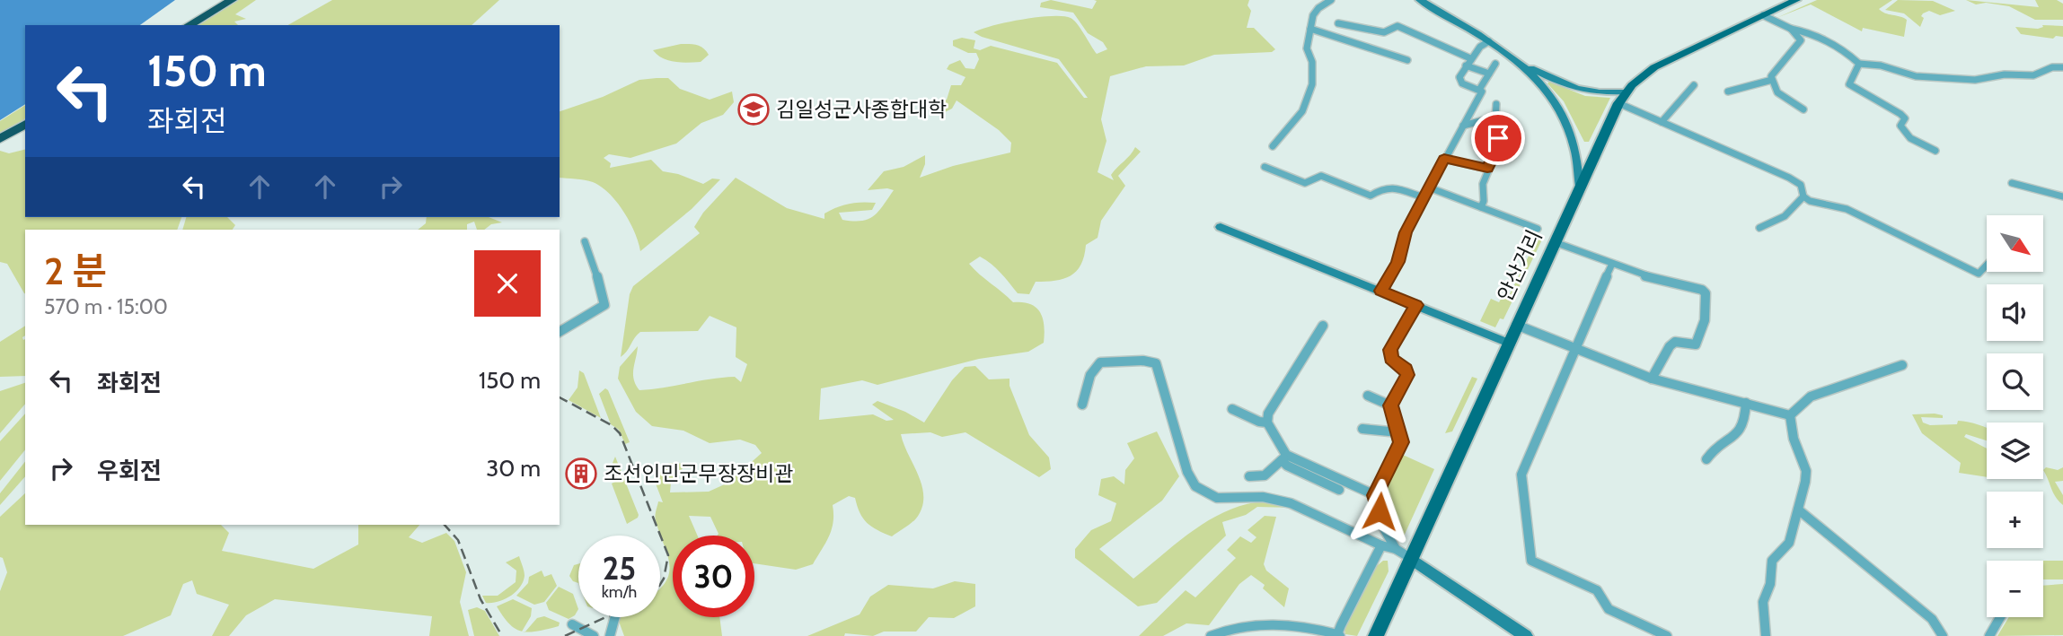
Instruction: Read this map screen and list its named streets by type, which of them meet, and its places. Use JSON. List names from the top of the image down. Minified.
{"streets":{"main road":["안산거리"]},"places":{"school or university":["김일성군사종합대학"],"building":["조선인민군무장장비관"]},"north":"bottom right","page":{"turn":["150 m","좌회전"],"map_buttons":["+","−"],"heading":["2 분","570 m · 15:00"],"list":[{"name":"좌회전","value":"150 m"},{"name":"우회전","value":"30 m"}],"speed":"25 km/h","limit":"30"}}
